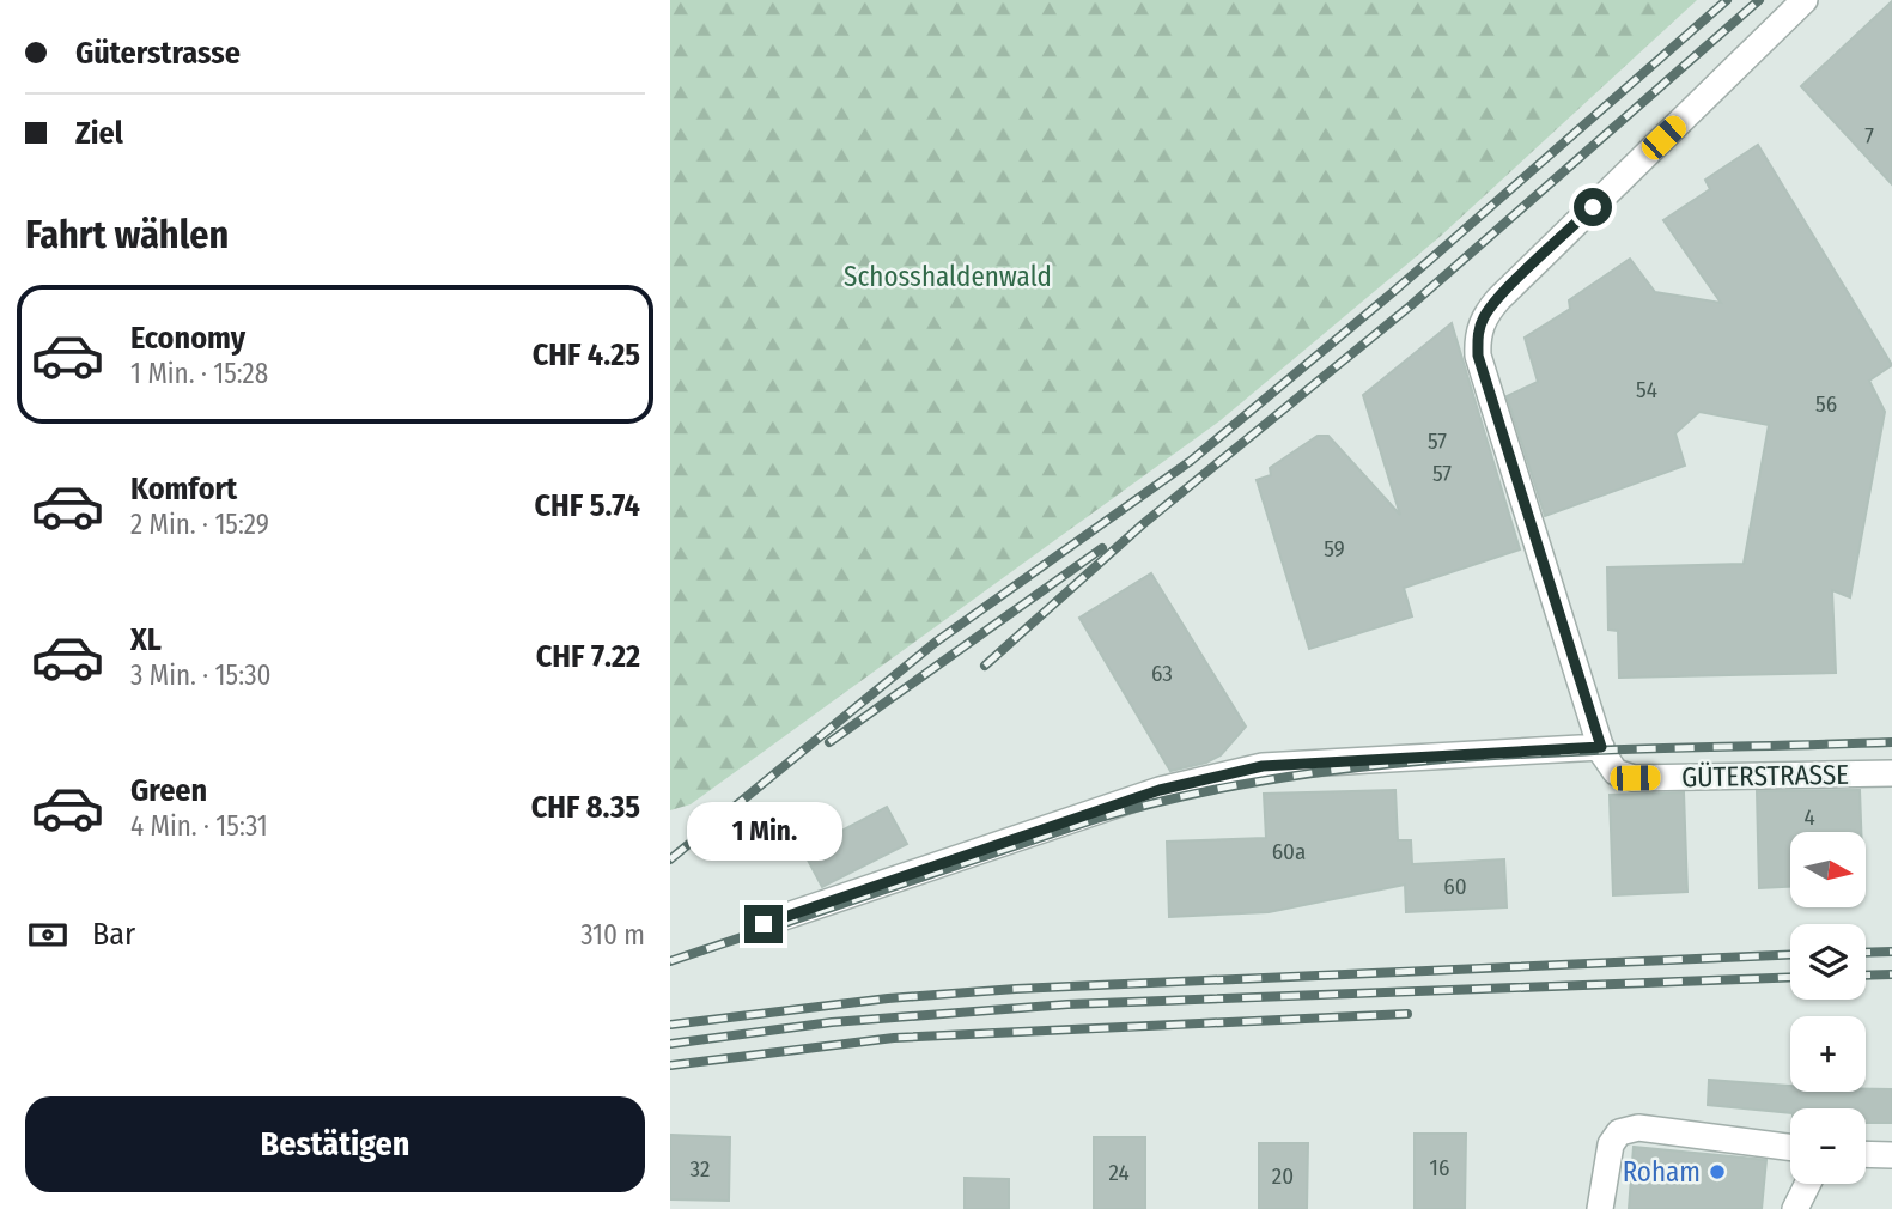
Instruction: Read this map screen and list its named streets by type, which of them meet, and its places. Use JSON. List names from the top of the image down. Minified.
{"streets":{"street":["GÜTERSTRASSE"]},"parks":["Schosshaldenwald"],"places":["Roham"],"house_numbers":["7","54","56","57","57","59","63","4","60a","60","16","32","24","20"],"north":"right","page":{"banner":["Güterstrasse","Ziel"],"heading":"Fahrt wählen","list":[{"name":"Economy","note":"1 Min. · 15:28","value":"CHF 4.25"},{"name":"Komfort","note":"2 Min. · 15:29","value":"CHF 5.74"},{"name":"XL","note":"3 Min. · 15:30","value":"CHF 7.22"},{"name":"Green","note":"4 Min. · 15:31","value":"CHF 8.35"}],"bubble":"1 Min.","map_buttons":["+","−"],"pay":["Bar","310 m"],"buttons":"Bestätigen"}}
